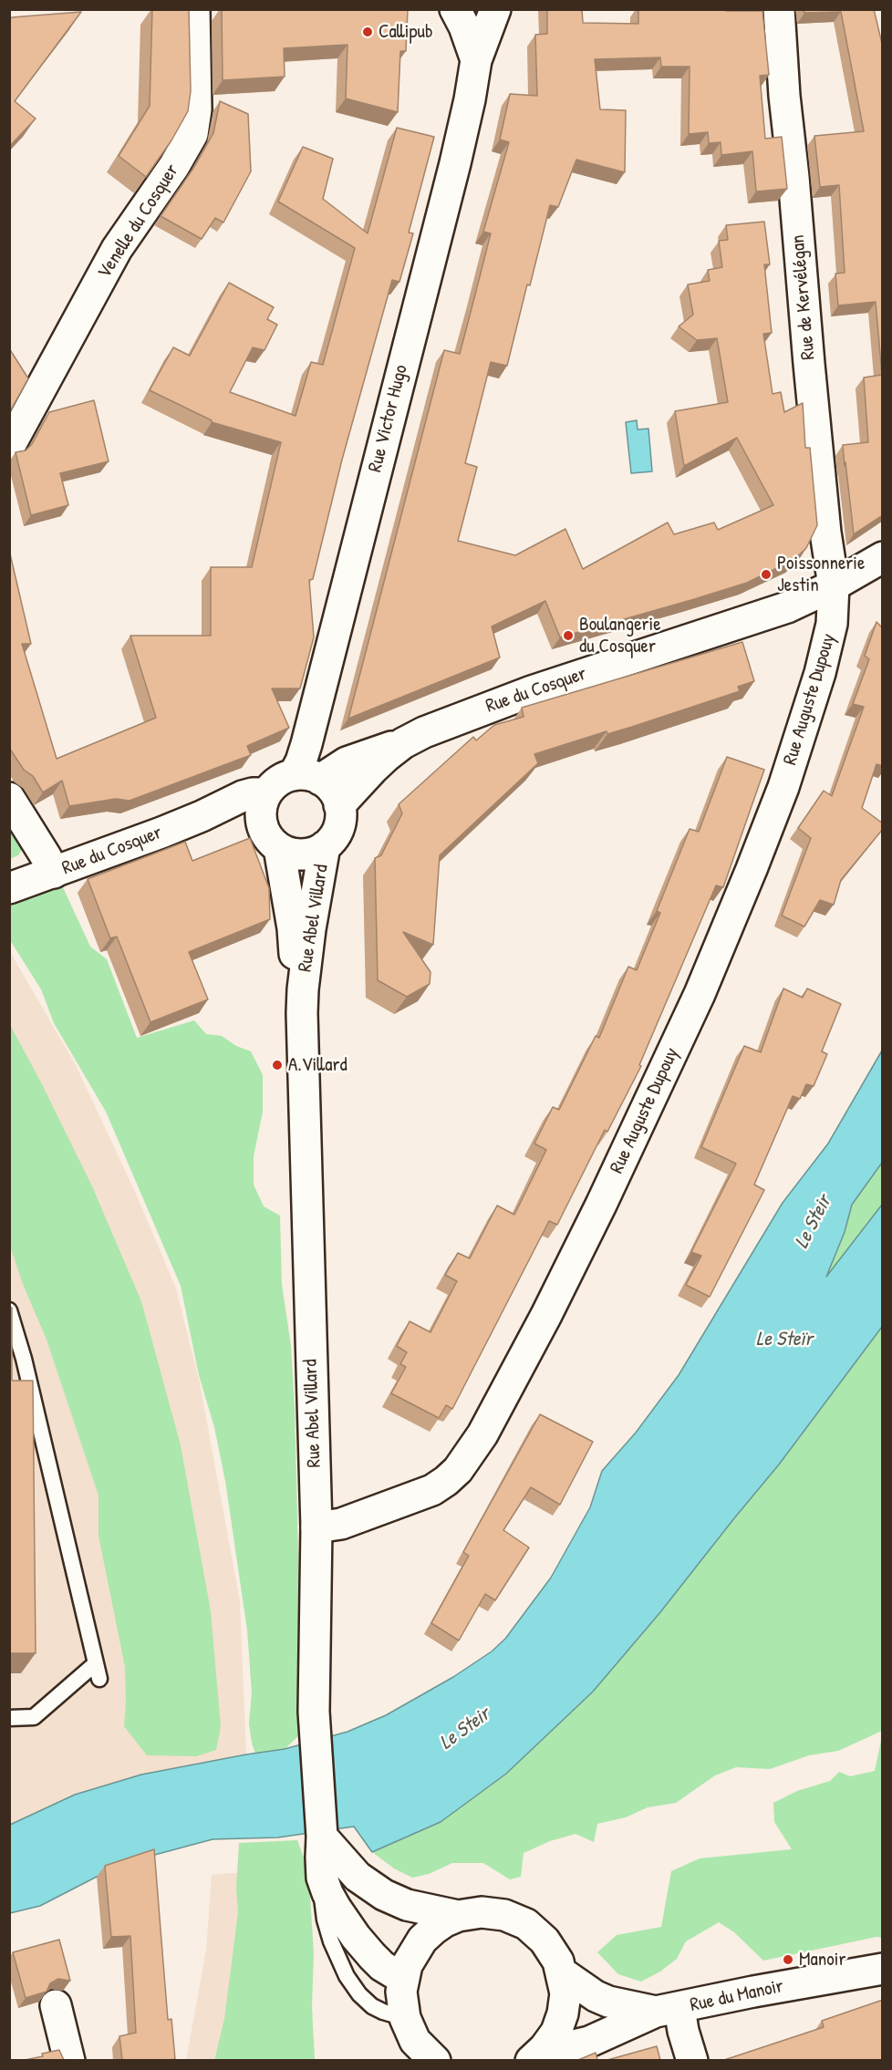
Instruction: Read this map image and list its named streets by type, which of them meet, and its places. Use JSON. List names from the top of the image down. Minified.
{"streets":{"street":["Venelle du Cosquer","Rue de Kervélégan","Rue Victor Hugo","Rue du Cosquer","Rue Auguste Dupouy","Rue Abel Villard","Rue du Manoir"]},"crossings":[["Rue de Kervélégan","Rue du Cosquer"],["Rue de Kervélégan","Rue Auguste Dupouy"],["Rue Victor Hugo","Rue du Cosquer"],["Rue Victor Hugo","Rue Abel Villard"],["Rue du Cosquer","Rue Auguste Dupouy"],["Rue du Cosquer","Rue Abel Villard"],["Rue Auguste Dupouy","Rue Abel Villard"]],"water":["Le Steir","Le Steïr"],"places":["Callipub","Poissonnerie Jestin","Boulangerie du Cosquer","A.Villard","Manoir"]}
